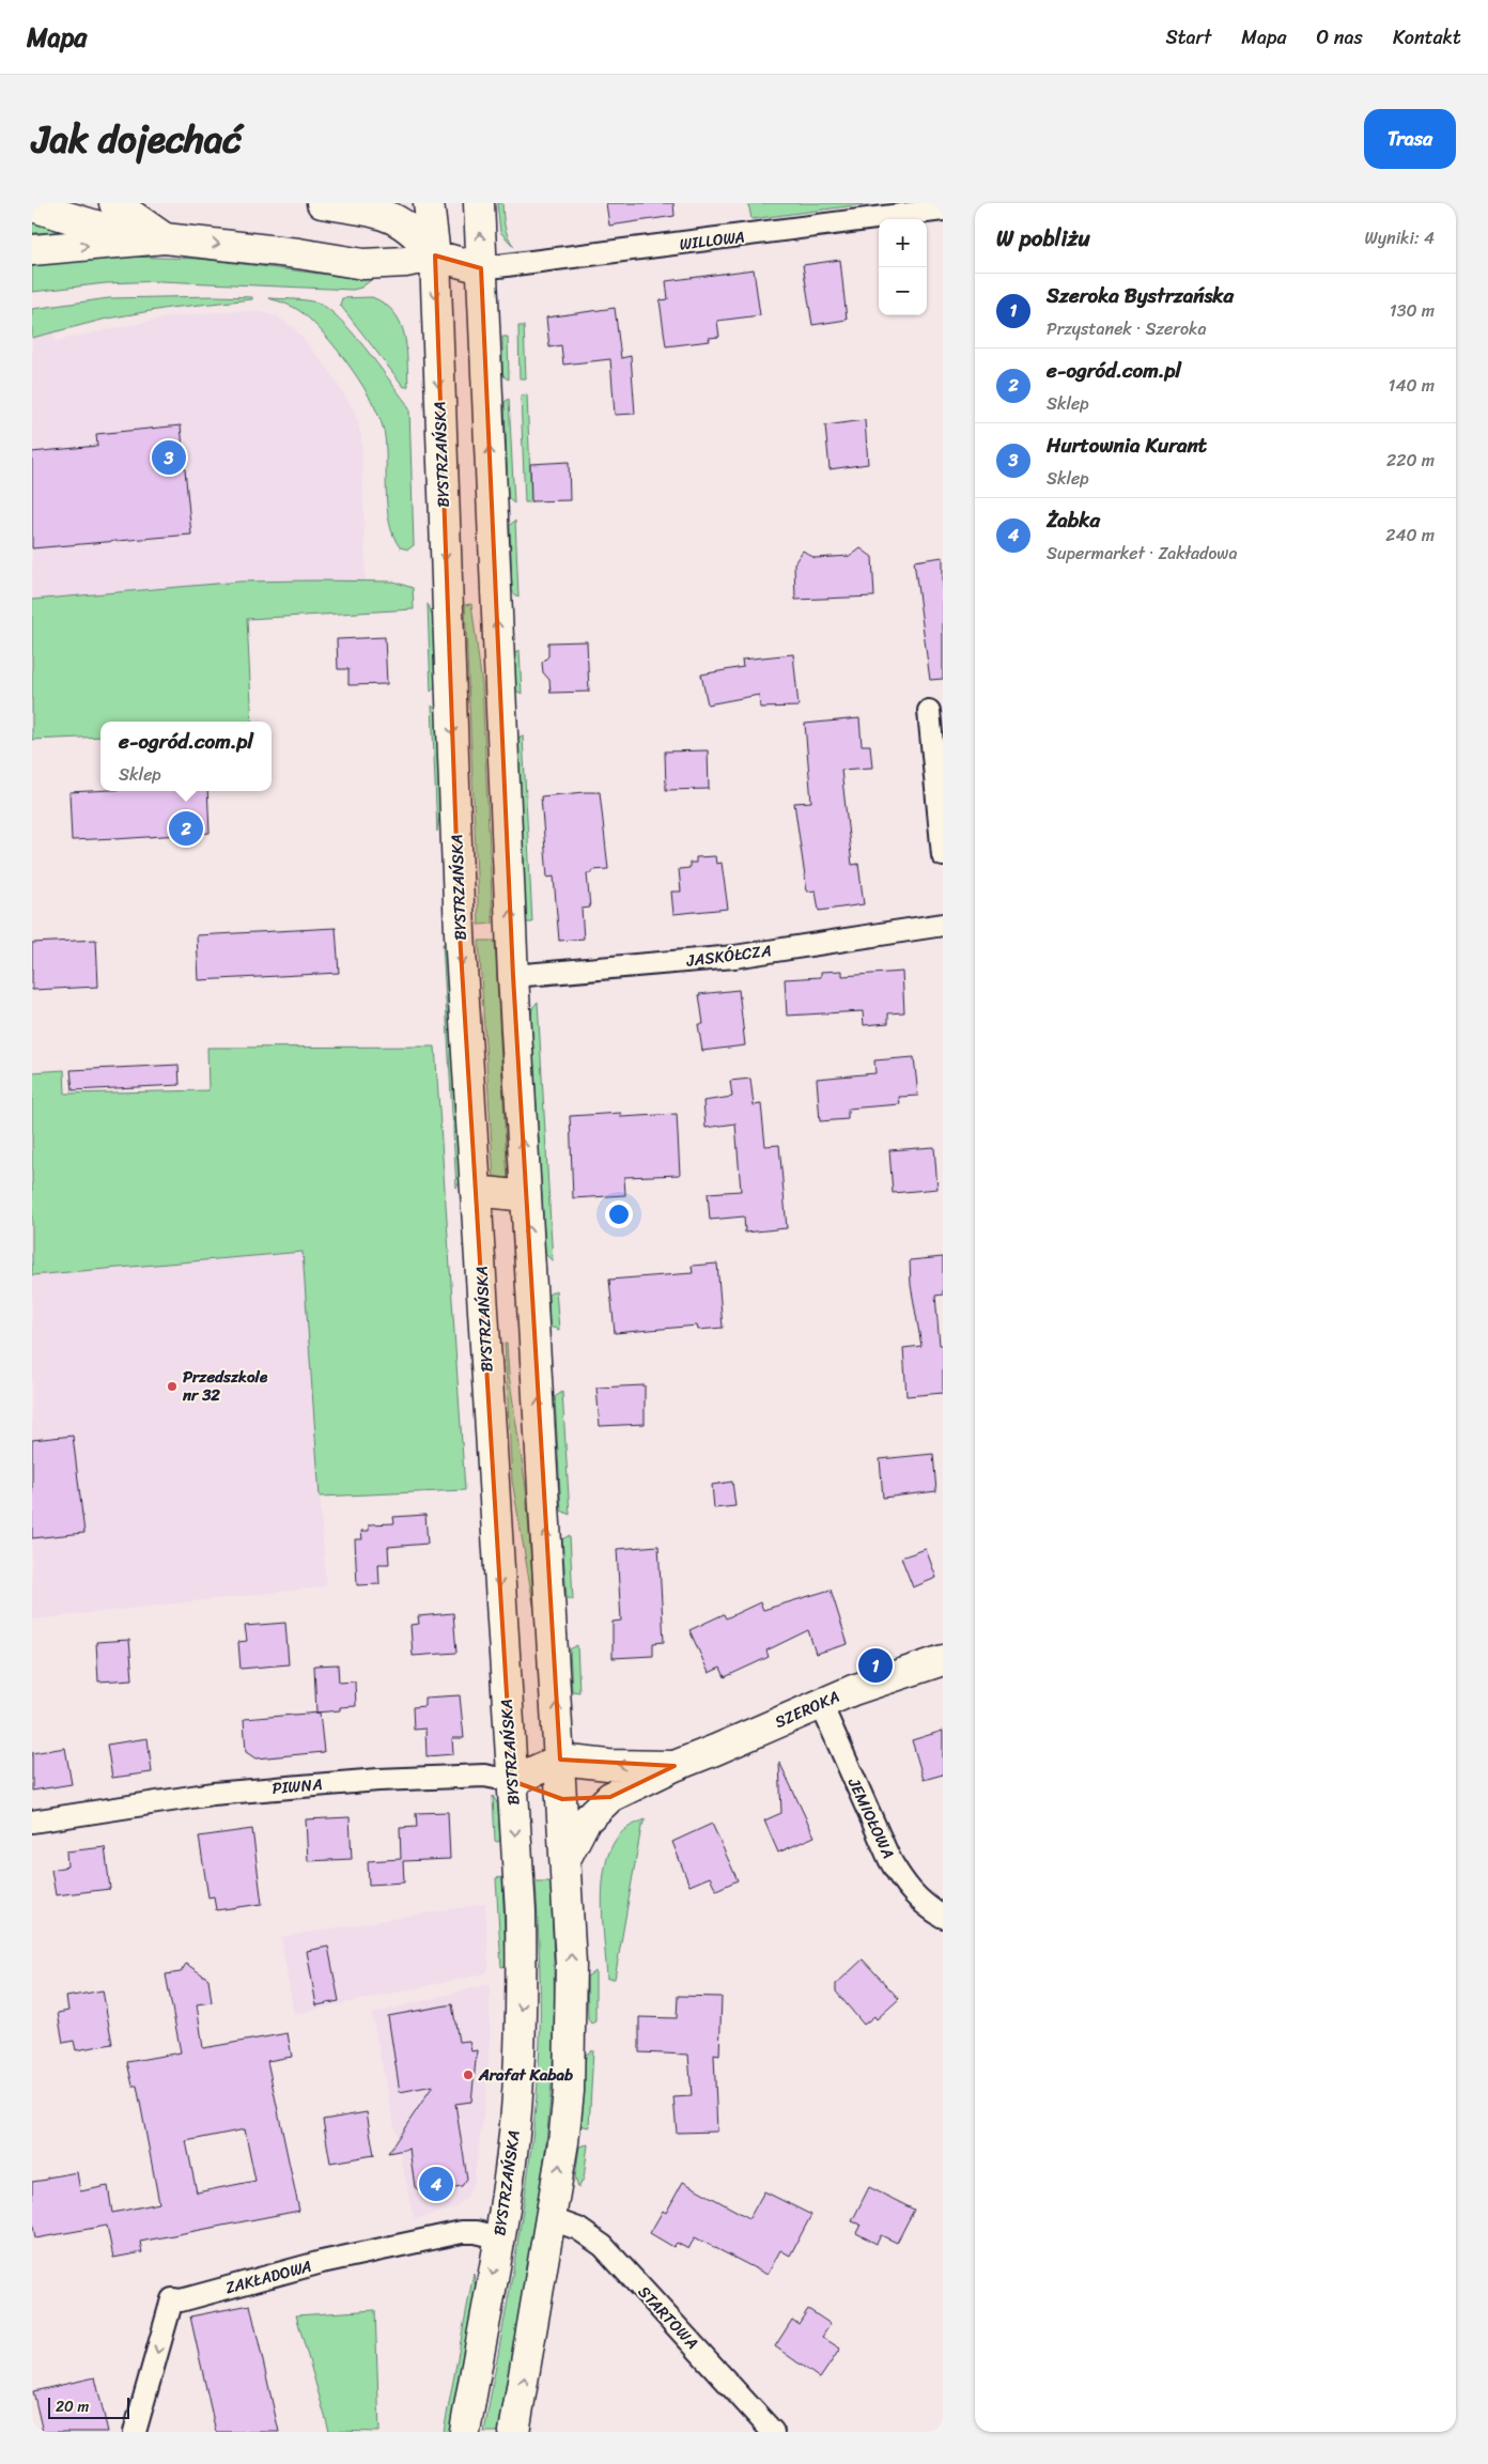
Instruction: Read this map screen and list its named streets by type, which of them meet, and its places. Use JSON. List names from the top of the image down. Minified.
{"streets":{"main road":["BYSTRZAŃSKA","SZEROKA"],"street":["WILLOWA","JASKÓŁCZA","PIWNA","JEMIOŁOWA","ZAKŁADOWA","STARTOWA"]},"crossings":[["BYSTRZAŃSKA","SZEROKA"],["BYSTRZAŃSKA","PIWNA"],["BYSTRZAŃSKA","ZAKŁADOWA"],["SZEROKA","PIWNA"],["SZEROKA","JEMIOŁOWA"]],"one_way":["ZAKŁADOWA"],"places":["Przedszkole nr 32","Arafat Kabab"],"scale_bar":"20 m","page":{"header":"Mapa","nav":["Start","Mapa","O nas","Kontakt"],"title":"Jak dojechać","buttons":"Trasa","heading":["W pobliżu","Wyniki: 4"],"map_buttons":["+","−"],"list":[{"mark":"1","name":"Szeroka Bystrzańska","note":"Przystanek · Szeroka","value":"130 m"},{"mark":"2","name":"e-ogród.com.pl","note":"Sklep","value":"140 m"},{"mark":"3","name":"Hurtownia Kurant","note":"Sklep","value":"220 m"},{"mark":"4","name":"Żabka","note":"Supermarket · Zakładowa","value":"240 m"}],"pins":["3","2","1","4"],"popup":["e-ogród.com.pl","Sklep"],"scale":"20 m"}}
